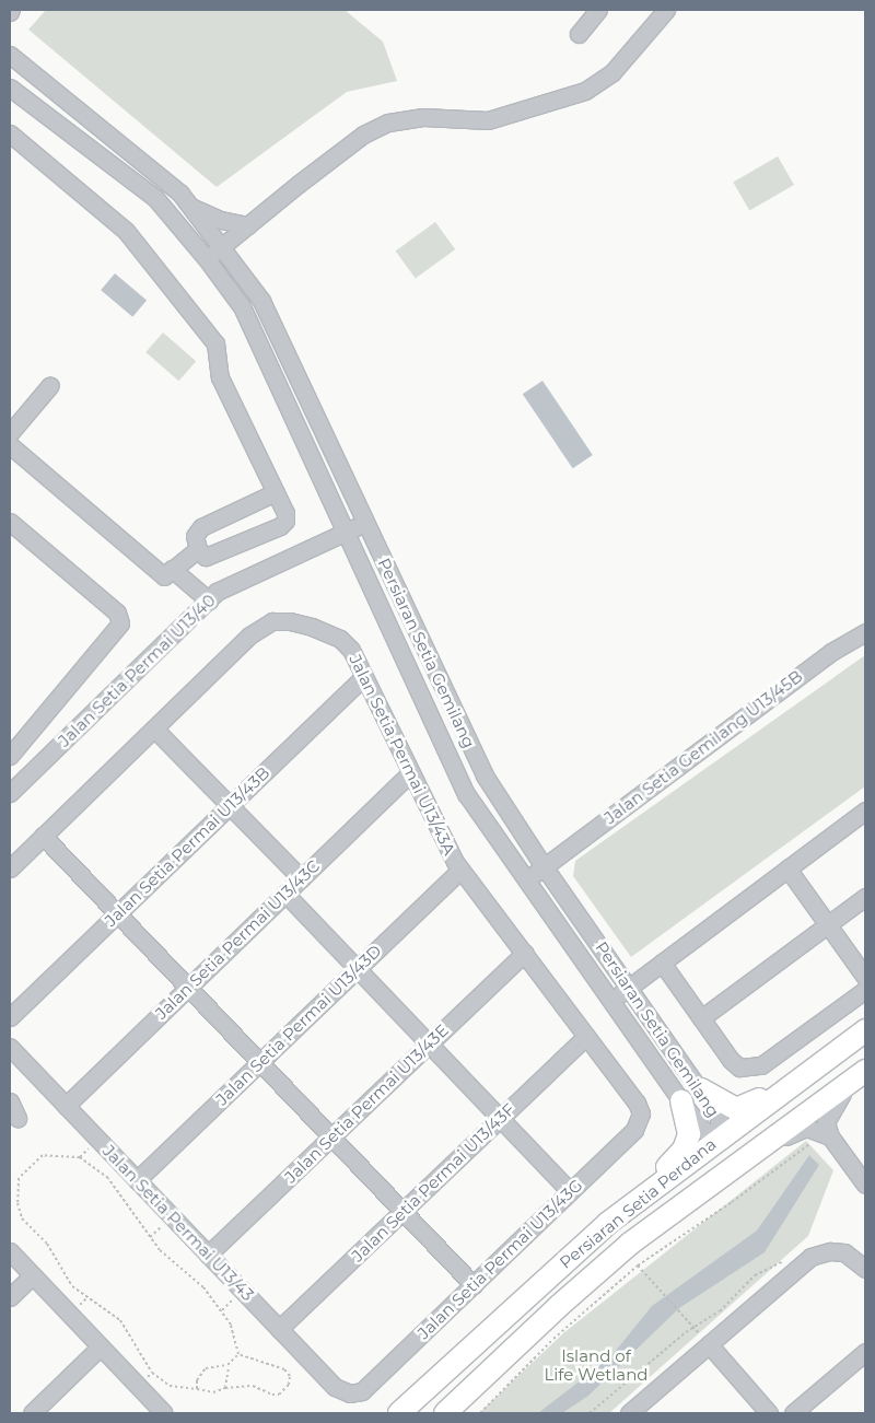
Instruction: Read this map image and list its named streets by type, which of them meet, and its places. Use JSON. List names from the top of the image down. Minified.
{"streets":{"main road":["Persiaran Setia Perdana"],"street":["Persiaran Setia Gemilang","Jalan Setia Permai U13/40","Jalan Setia Gemilang U13/45B","Jalan Setia Permai U13/43A","Jalan Setia Permai U13/43B","Jalan Setia Permai U13/43C","Jalan Setia Permai U13/43D","Jalan Setia Permai U13/43E","Jalan Setia Permai U13/43F","Jalan Setia Permai U13/43","Jalan Setia Permai U13/43G"]},"crossings":[["Persiaran Setia Gemilang","Jalan Setia Permai U13/40"],["Persiaran Setia Gemilang","Jalan Setia Gemilang U13/45B"],["Persiaran Setia Gemilang","Persiaran Setia Perdana"],["Jalan Setia Permai U13/43A","Jalan Setia Permai U13/43B"],["Jalan Setia Permai U13/43A","Jalan Setia Permai U13/43C"],["Jalan Setia Permai U13/43A","Jalan Setia Permai U13/43D"],["Jalan Setia Permai U13/43A","Jalan Setia Permai U13/43E"],["Jalan Setia Permai U13/43A","Jalan Setia Permai U13/43F"],["Jalan Setia Permai U13/43A","Jalan Setia Permai U13/43G"],["Jalan Setia Permai U13/43C","Jalan Setia Permai U13/43"],["Jalan Setia Permai U13/43D","Jalan Setia Permai U13/43"],["Jalan Setia Permai U13/43E","Jalan Setia Permai U13/43"],["Jalan Setia Permai U13/43F","Jalan Setia Permai U13/43"],["Jalan Setia Permai U13/43","Jalan Setia Permai U13/43G"]],"parks":["Island of Life Wetland"]}
